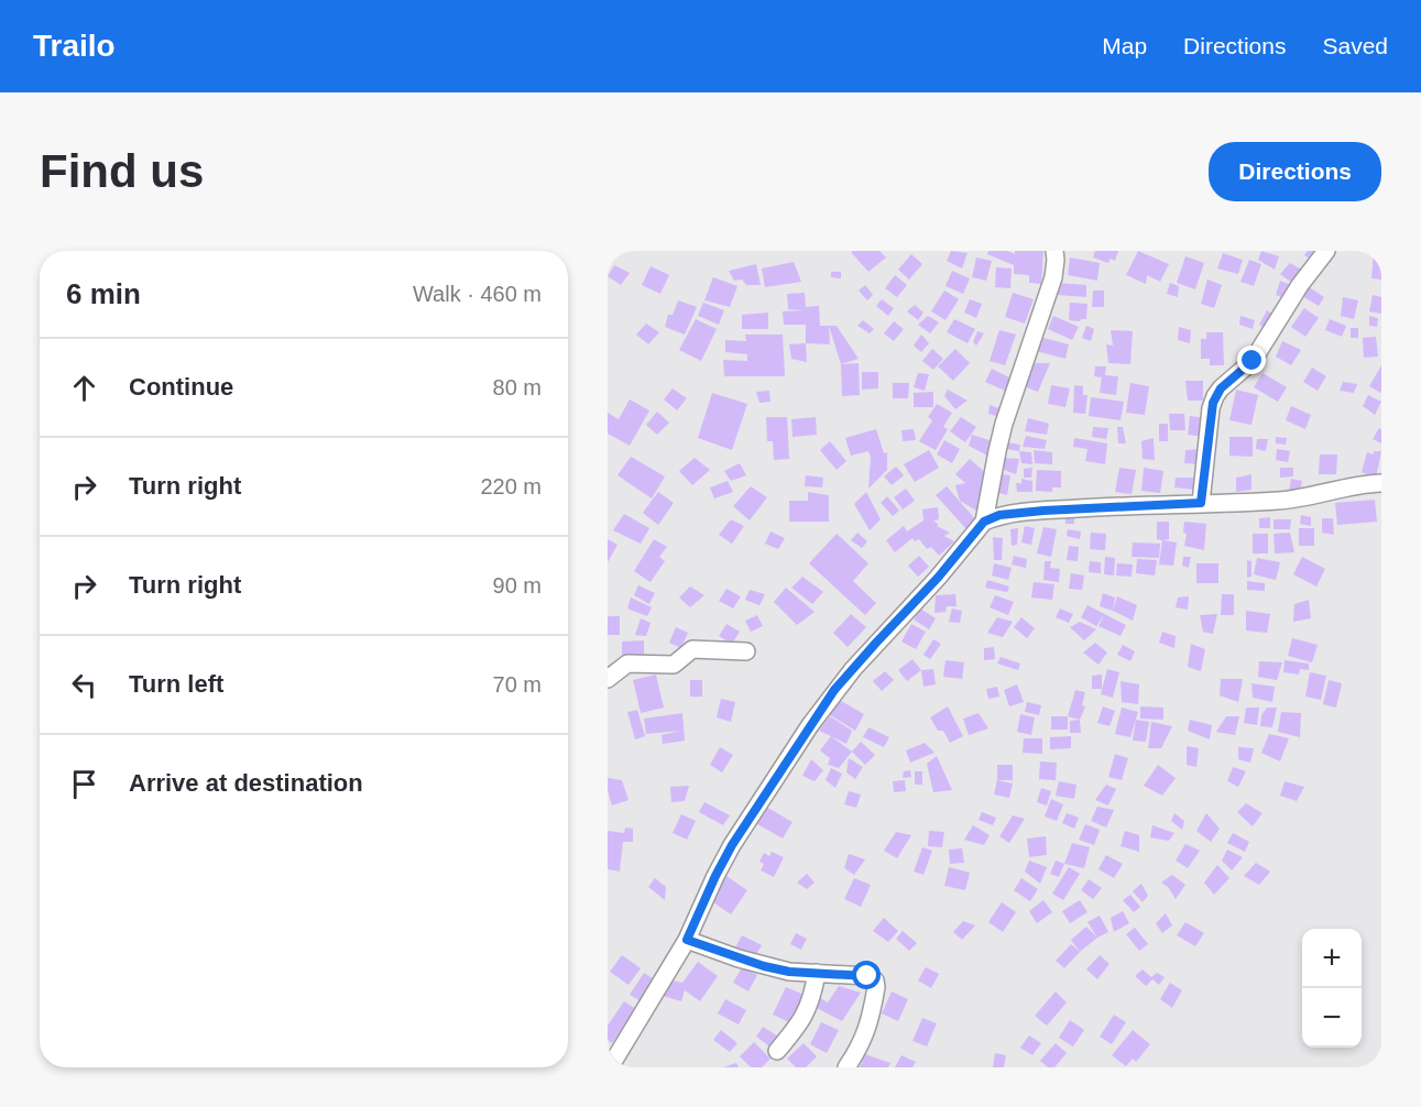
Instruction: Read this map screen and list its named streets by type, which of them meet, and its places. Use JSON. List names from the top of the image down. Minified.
{"page":{"header":"Trailo","nav":["Map","Directions","Saved"],"buttons":"Directions","title":"Find us","heading":["6 min","Walk · 460 m"],"list":[["Continue","80 m"],["Turn right","220 m"],["Turn right","90 m"],["Turn left","70 m"],"Arrive at destination"],"map_buttons":["+","−"]}}
